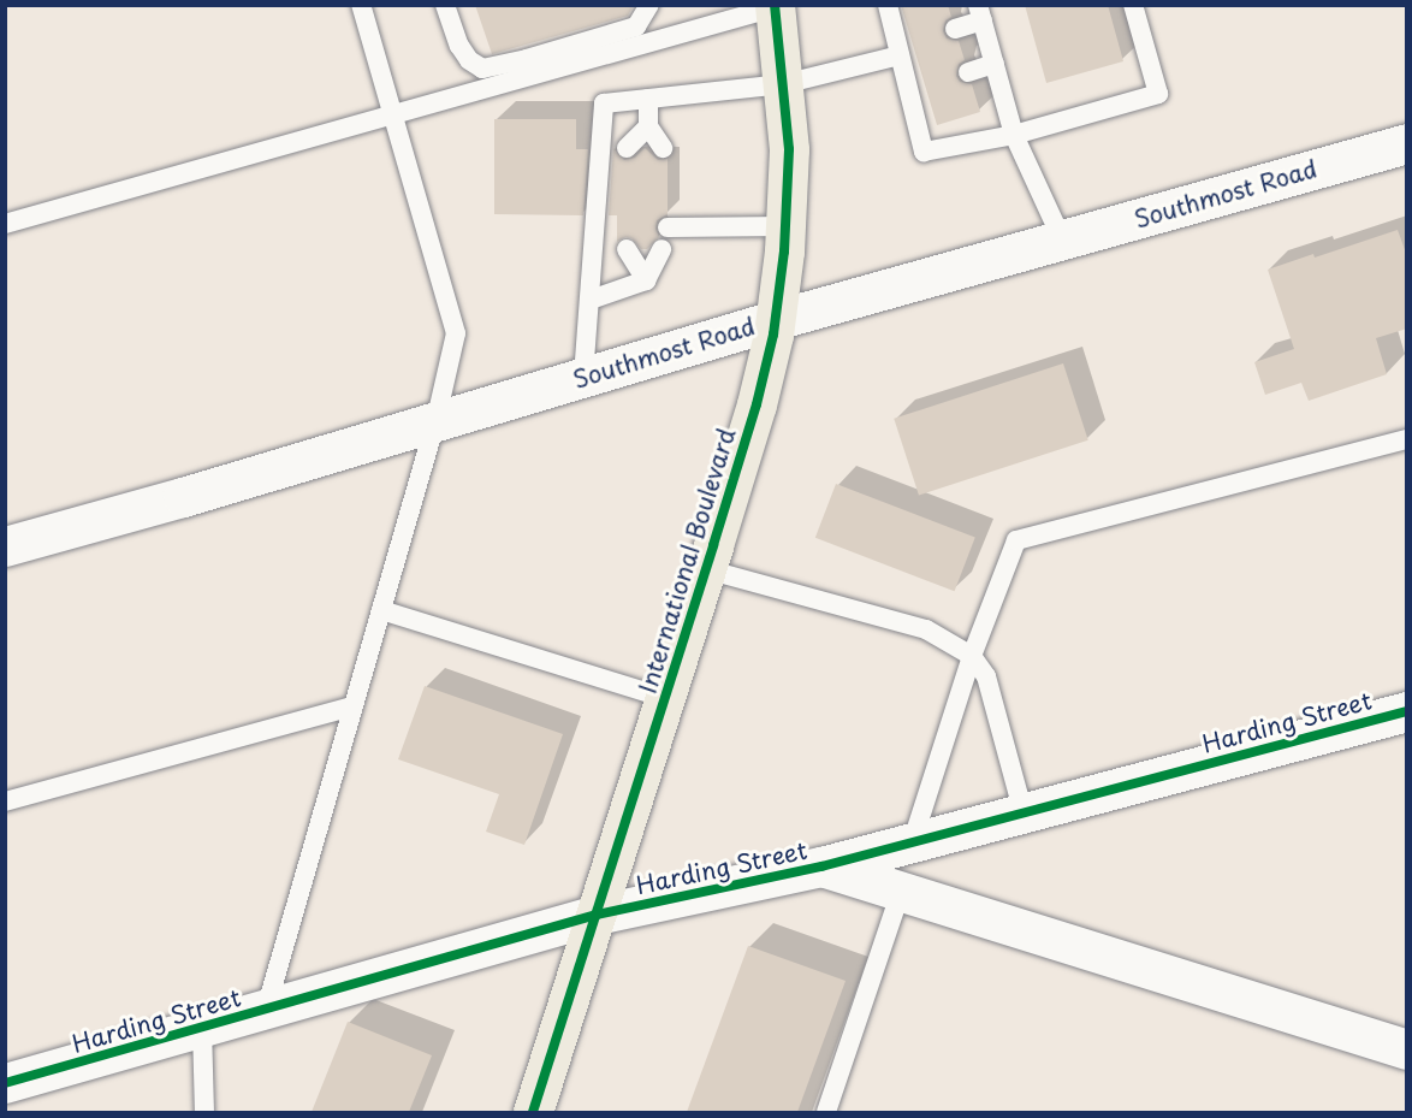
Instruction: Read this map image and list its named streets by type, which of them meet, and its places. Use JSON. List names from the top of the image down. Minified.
{"streets":{"main road":["International Boulevard"],"street":["Southmost Road","Harding Street"]},"crossings":[["Southmost Road","International Boulevard"],["International Boulevard","Harding Street"]]}
